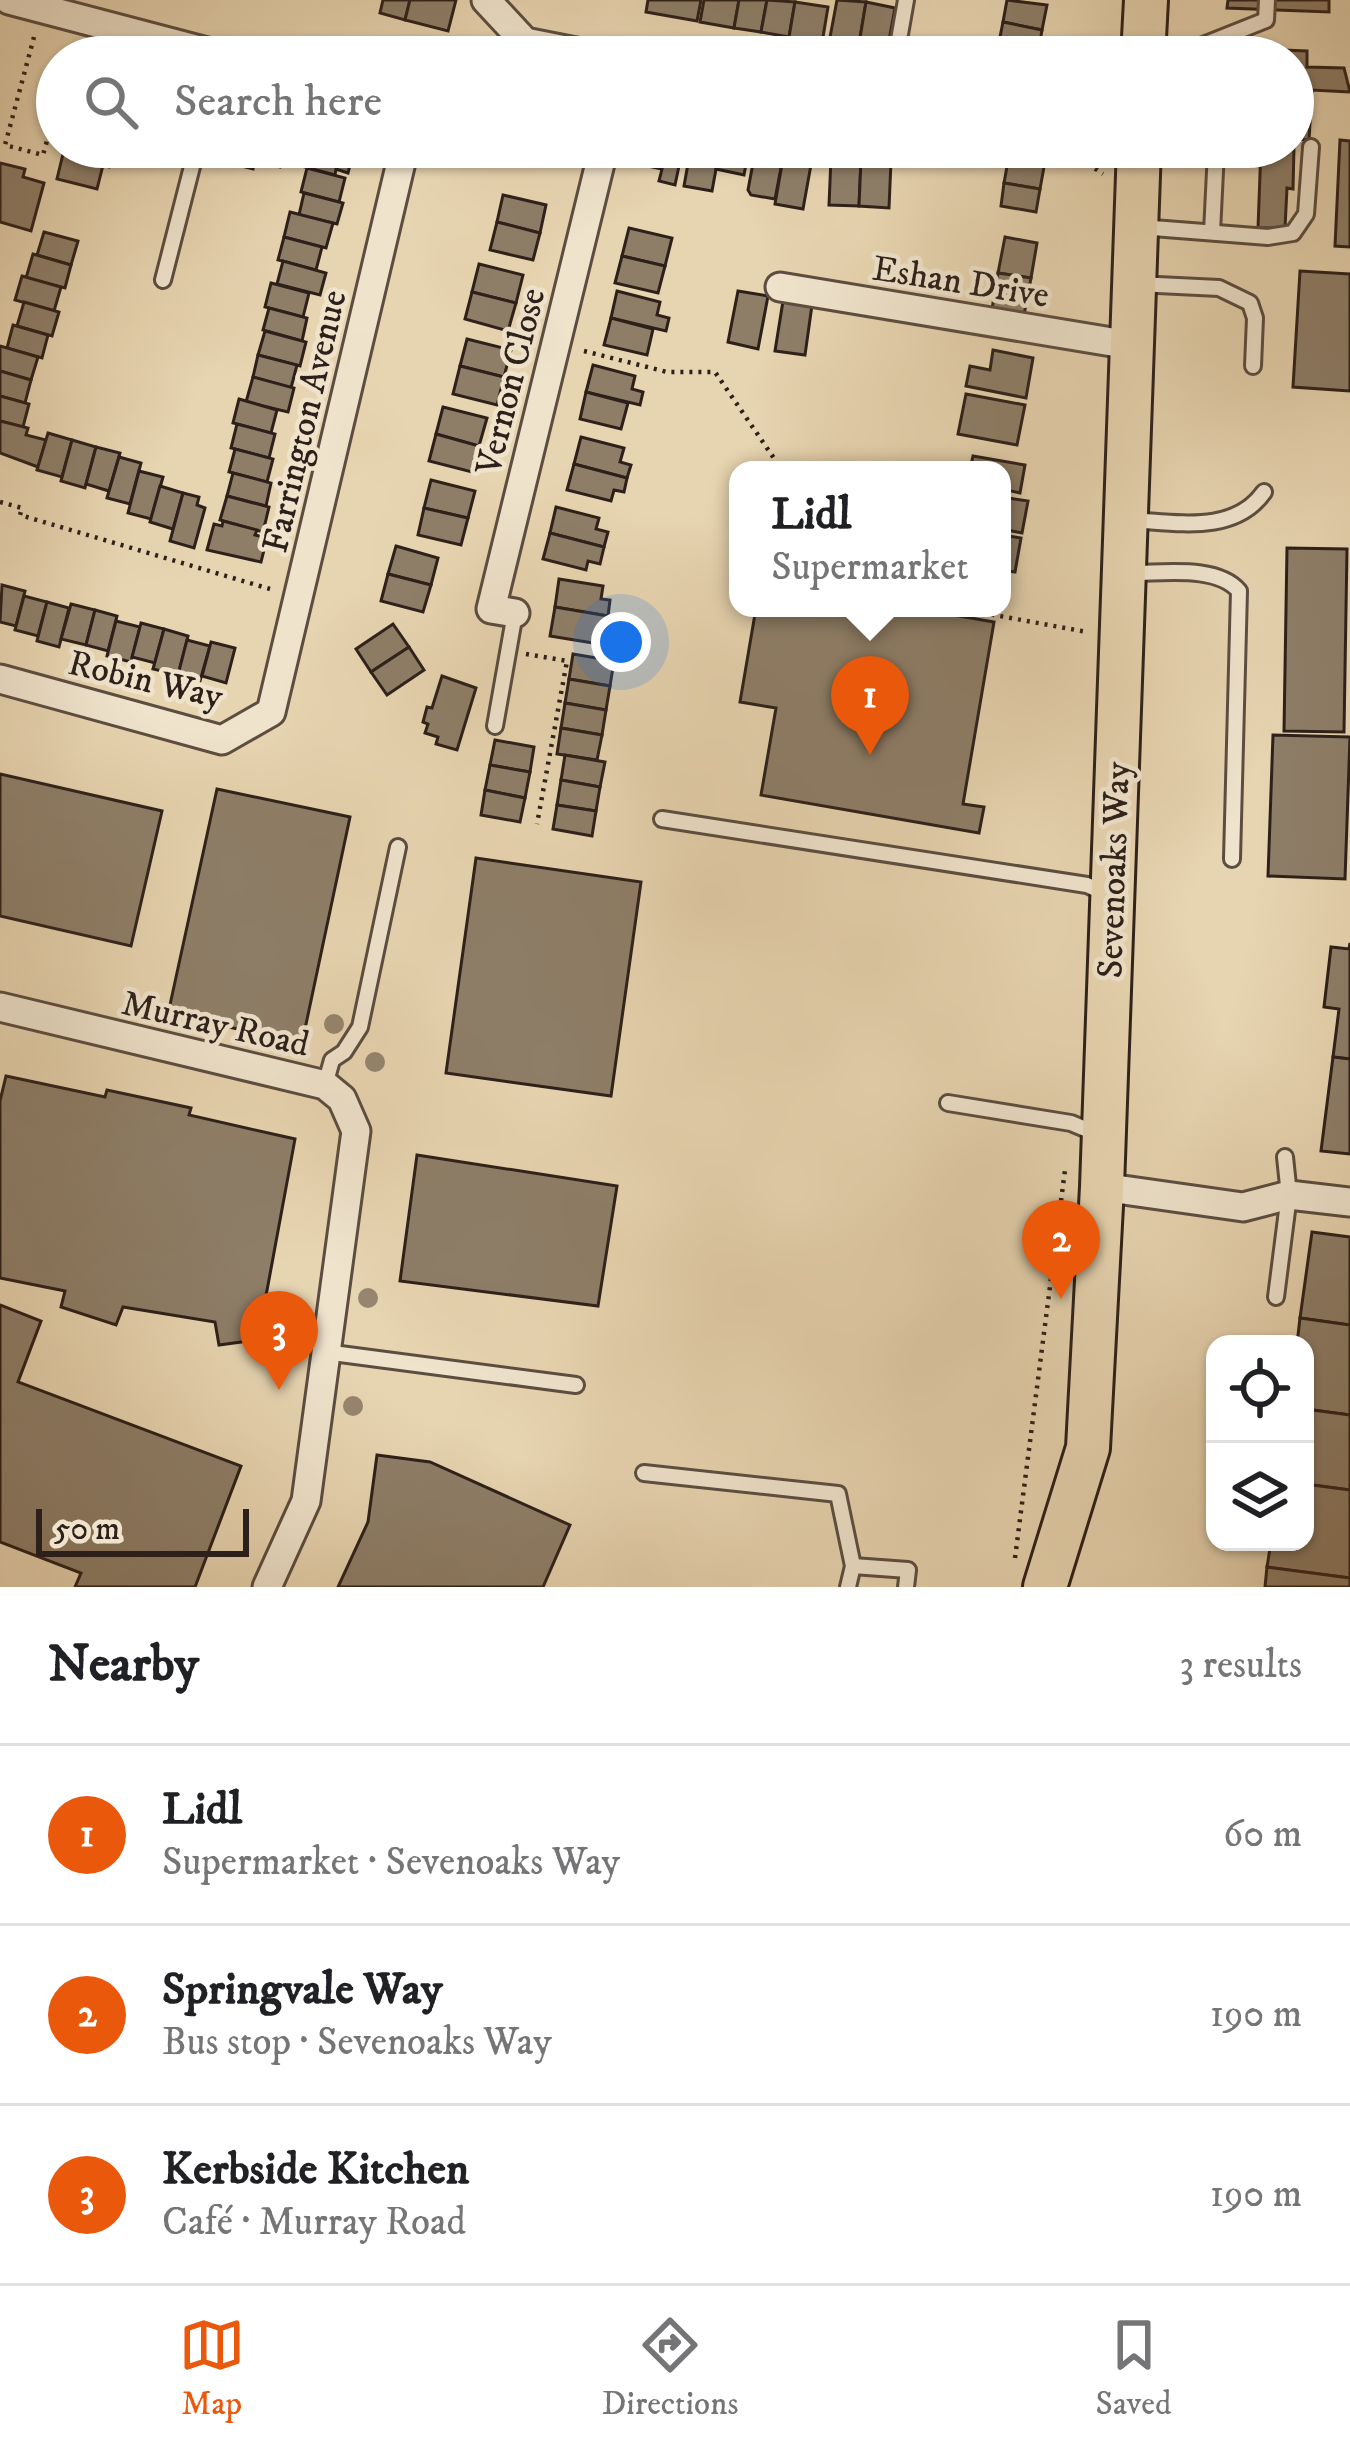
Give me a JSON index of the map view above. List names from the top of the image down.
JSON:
{
  "streets": {
    "main road": ["Sevenoaks Way"],
    "street": [
      "Eshan Drive",
      "Vernon Close",
      "Farrington Avenue",
      "Robin Way",
      "Murray Road"
    ]
  },
  "crossings": [
    ["Eshan Drive", "Sevenoaks Way"],
    ["Farrington Avenue", "Robin Way"]
  ],
  "scale_bar": "50 m",
  "page": {
    "search": "Search here",
    "popup": ["Lidl", "Supermarket"],
    "pins": ["1", "2", "3"],
    "scale": "50 m",
    "heading": ["Nearby", "3 results"],
    "list": [
      {
        "mark": "1",
        "name": "Lidl",
        "note": "Supermarket · Sevenoaks Way",
        "value": "60 m"
      },
      {
        "mark": "2",
        "name": "Springvale Way",
        "note": "Bus stop · Sevenoaks Way",
        "value": "190 m"
      },
      {
        "mark": "3",
        "name": "Kerbside Kitchen",
        "note": "Café · Murray Road",
        "value": "190 m"
      }
    ],
    "nav": ["Map", "Directions", "Saved"]
  }
}
